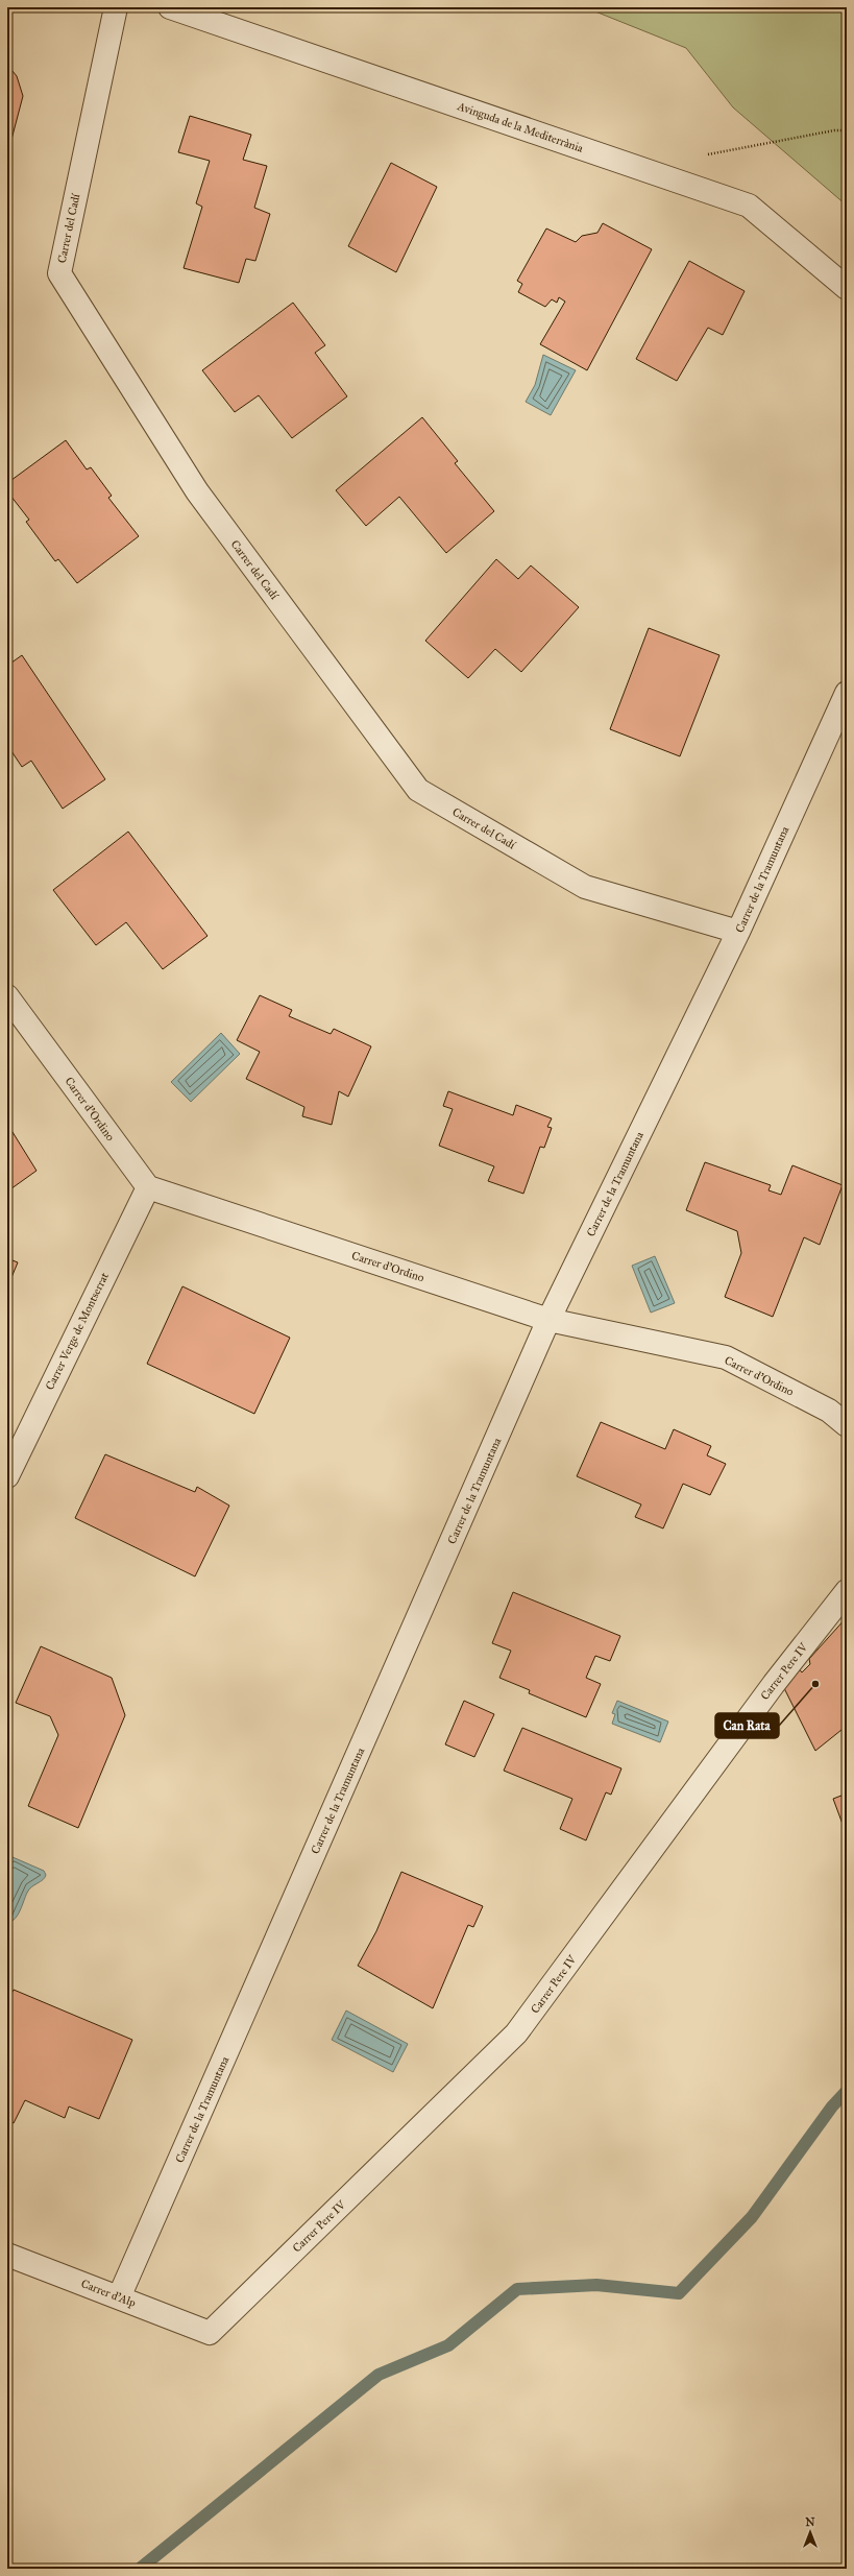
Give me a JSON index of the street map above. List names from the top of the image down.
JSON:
{
  "streets": {
    "street": [
      "Avinguda de la Mediterrània",
      "Carrer del Cadí",
      "Carrer de la Tramuntana",
      "Carrer d'Ordino",
      "Carrer Verge de Montserrat",
      "Carrer Pere IV",
      "Carrer d'Alp"
    ]
  },
  "crossings": [
    ["Carrer del Cadí", "Carrer de la Tramuntana"],
    ["Carrer de la Tramuntana", "Carrer d'Ordino"],
    ["Carrer de la Tramuntana", "Carrer d'Alp"],
    ["Carrer d'Ordino", "Carrer Verge de Montserrat"],
    ["Carrer Pere IV", "Carrer d'Alp"]
  ],
  "places": ["Can Rata"],
  "north": "top"
}
